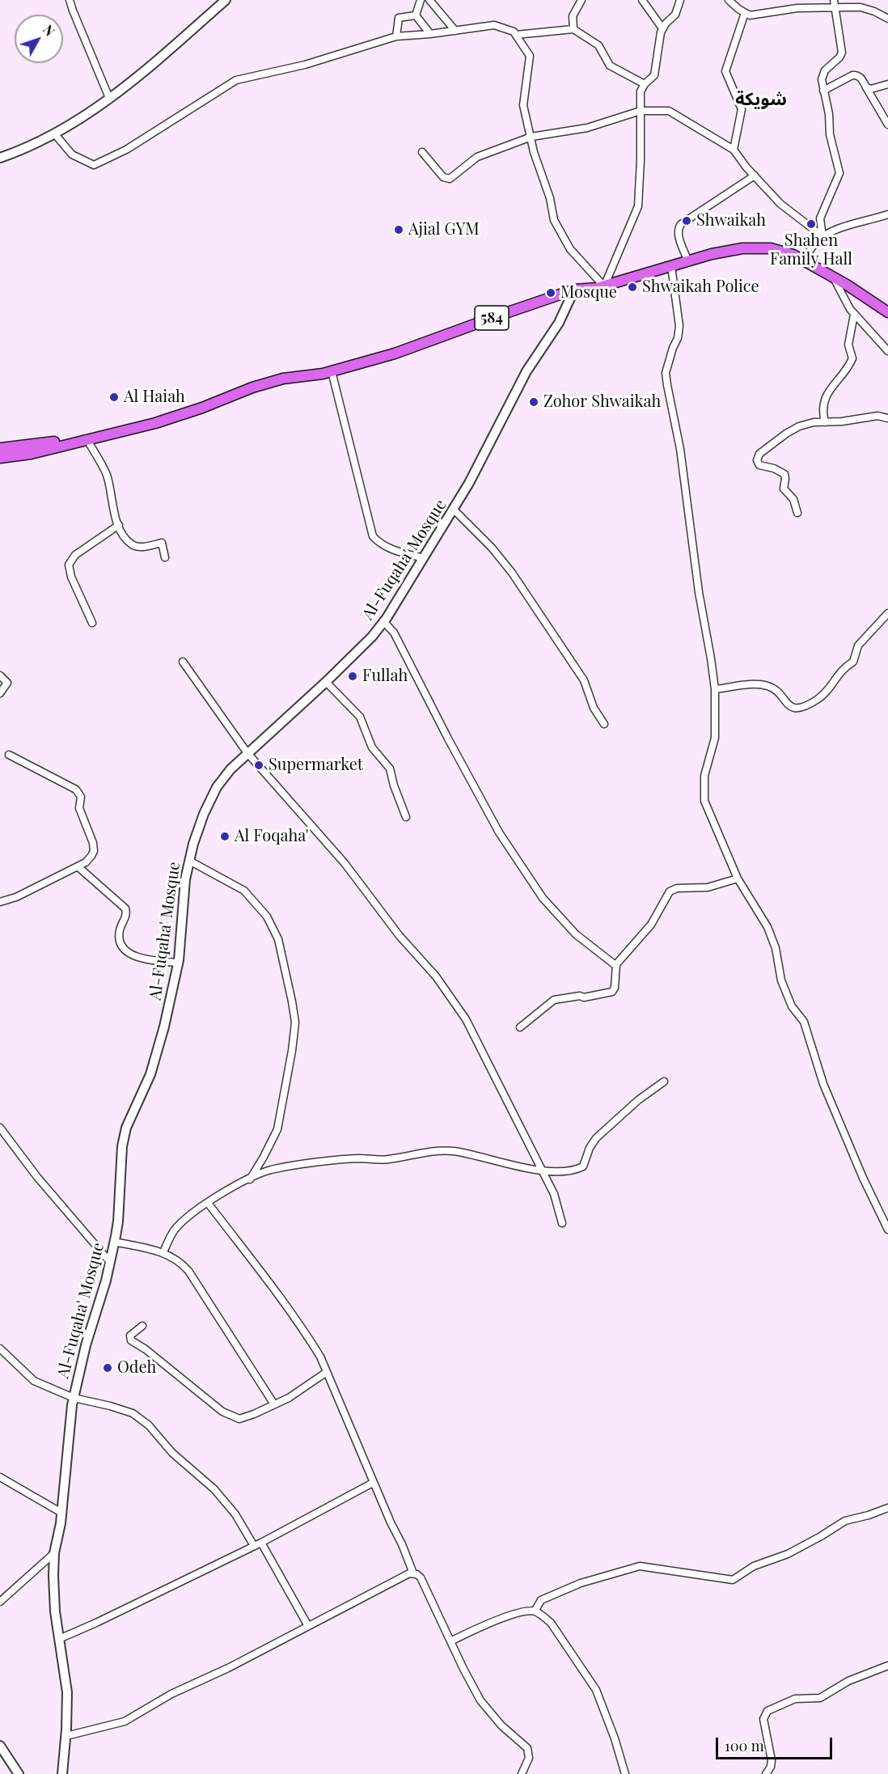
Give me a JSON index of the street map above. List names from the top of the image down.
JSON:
{
  "streets": {
    "main road": ["584"],
    "street": ["Al-Fuqaha' Mosque"]
  },
  "crossings": [
    ["584", "Al-Fuqaha' Mosque"]
  ],
  "districts": ["شويكة"],
  "places": [
    "Shwaikah",
    "Shahen Family Hall",
    "Ajial GYM",
    "Shwaikah Police",
    "Mosque",
    "Al Haiah",
    "Zohor Shwaikah",
    "Fullah",
    "Supermarket",
    "Al Foqaha'",
    "Odeh"
  ],
  "scale_bar": "100 m",
  "north": "top right"
}
